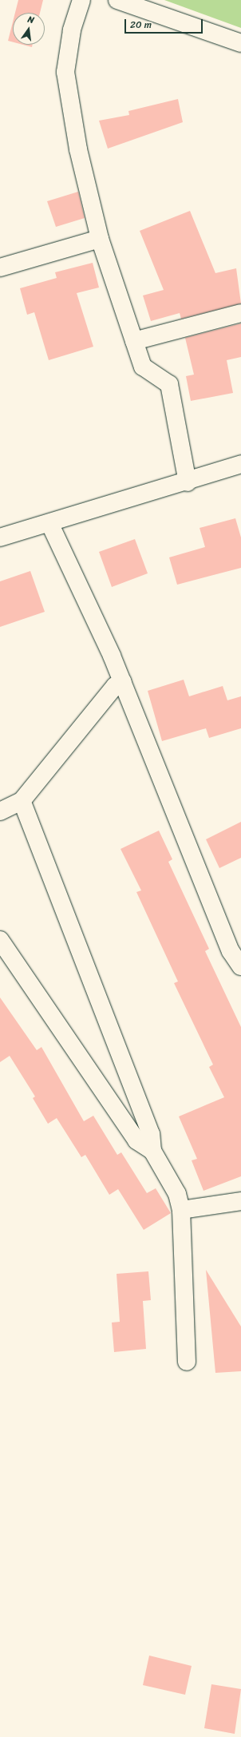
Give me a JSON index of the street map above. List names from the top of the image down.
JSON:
{
  "scale_bar": "20 m",
  "north": "top"
}
